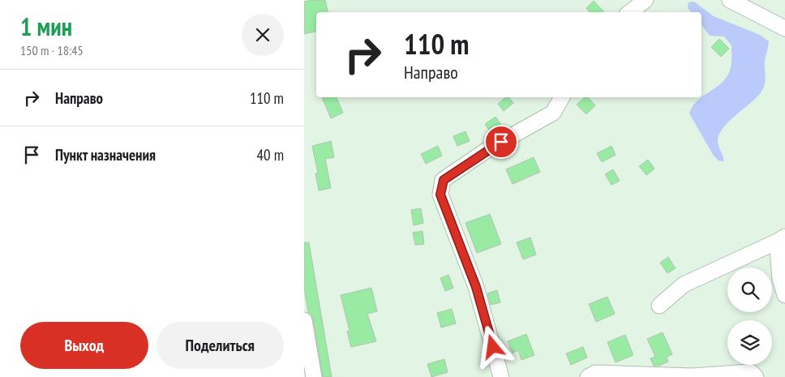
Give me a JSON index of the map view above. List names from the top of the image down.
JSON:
{
  "page": {
    "heading": ["1 мин", "150 m · 18:45"],
    "turn": ["110 m", "Направо"],
    "list": [
      {
        "name": "Направо",
        "value": "110 m"
      },
      {
        "name": "Пункт назначения",
        "value": "40 m"
      }
    ],
    "buttons": ["Выход", "Поделиться"]
  }
}
